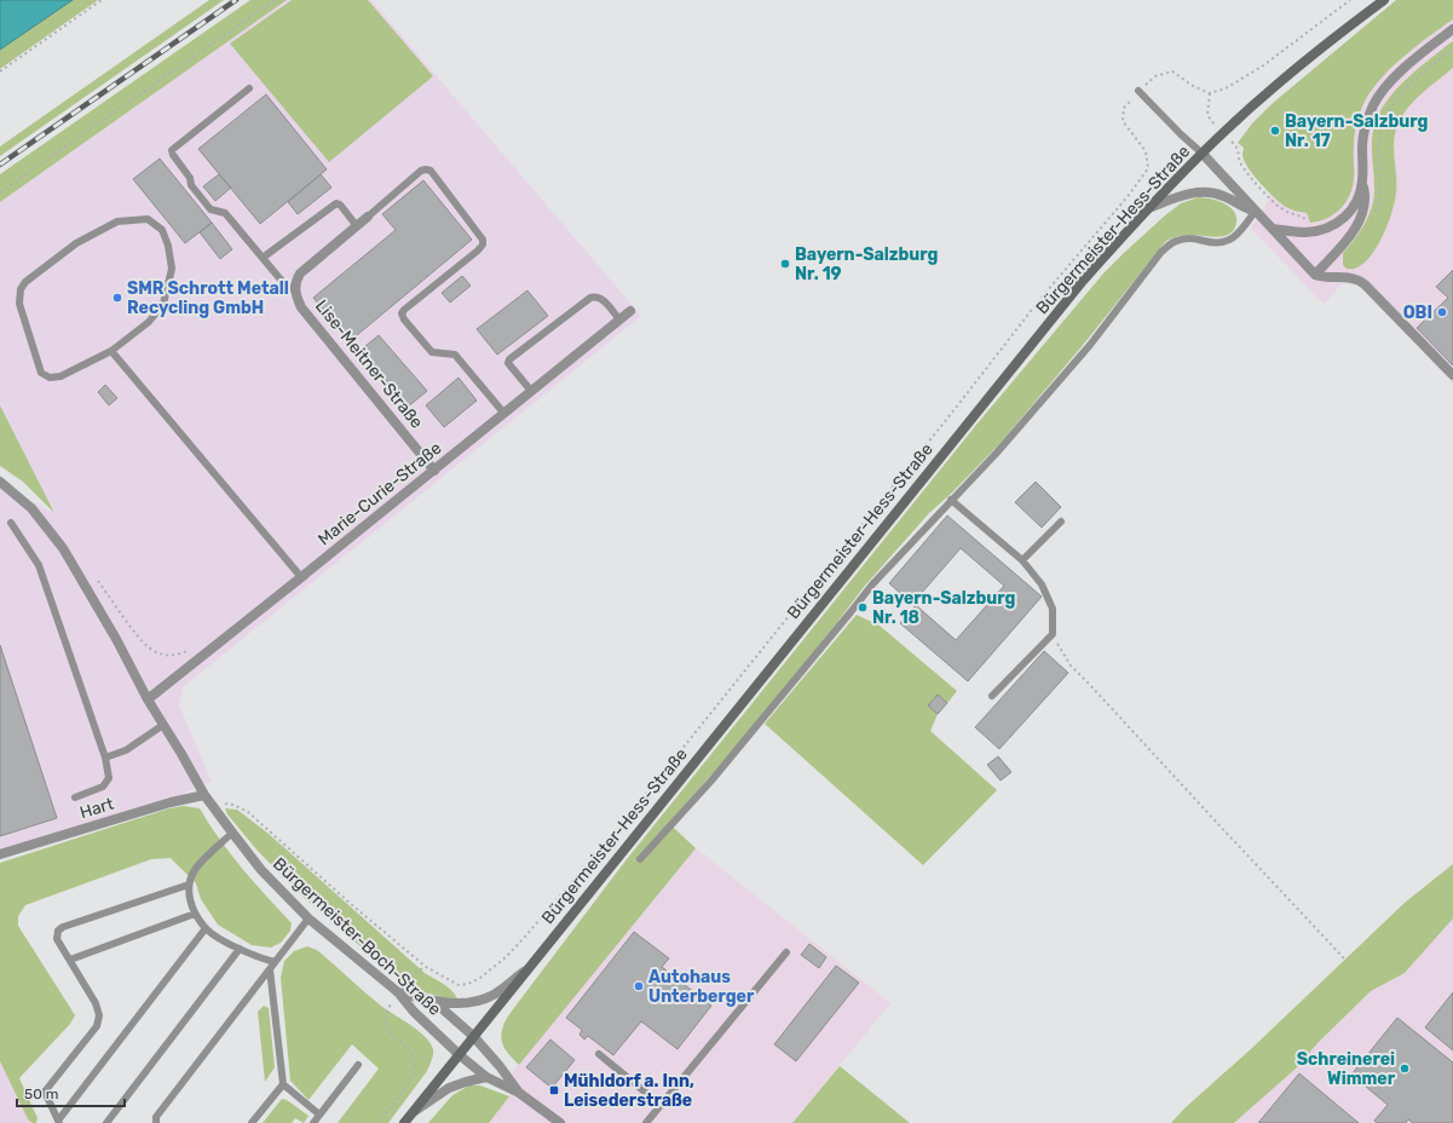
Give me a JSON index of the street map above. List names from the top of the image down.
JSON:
{
  "streets": {
    "main road": ["Bürgermeister-Hess-Straße"],
    "street": [
      "Lise-Meitner-Straße",
      "Marie-Curie-Straße",
      "Hart",
      "Bürgermeister-Boch-Straße"
    ]
  },
  "crossings": [
    ["Bürgermeister-Hess-Straße", "Bürgermeister-Boch-Straße"],
    ["Lise-Meitner-Straße", "Marie-Curie-Straße"],
    ["Marie-Curie-Straße", "Bürgermeister-Boch-Straße"],
    ["Hart", "Bürgermeister-Boch-Straße"]
  ],
  "places": {
    "other": [
      "Bayern-Salzburg Nr. 17",
      "Bayern-Salzburg Nr. 19",
      "SMR Schrott Metall Recycling GmbH",
      "OBI",
      "Bayern-Salzburg Nr. 18",
      "Autohaus Unterberger",
      "Schreinerei Wimmer"
    ],
    "transit": ["Mühldorf a. Inn, Leisederstraße"]
  },
  "scale_bar": "50 m"
}
